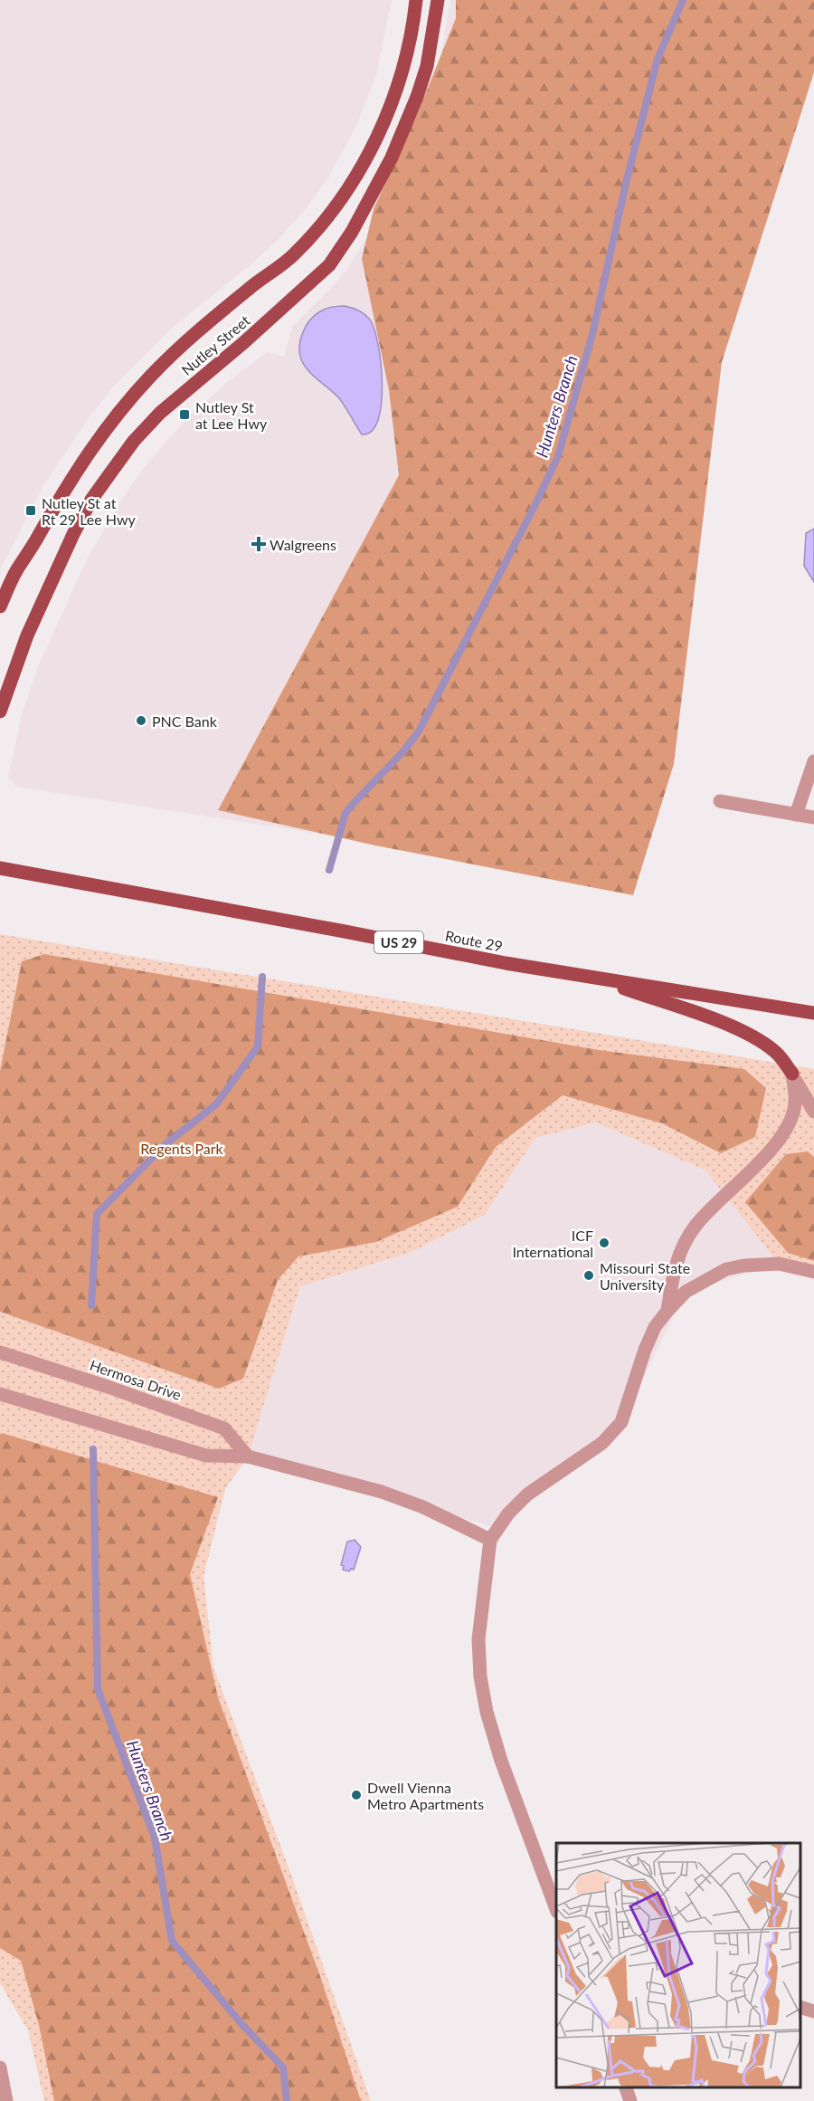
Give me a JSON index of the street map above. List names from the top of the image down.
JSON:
{
  "streets": {
    "main road": ["Nutley Street", "Route 29", "US 29"],
    "street": ["Hermosa Drive"]
  },
  "water": ["Hunters Branch"],
  "parks": ["Regents Park"],
  "places": {
    "transit": ["Nutley St at Lee Hwy", "Nutley St at Rt 29 Lee Hwy"],
    "health": ["Walgreens"],
    "other": [
      "PNC Bank",
      "ICF International",
      "Missouri State University",
      "Dwell Vienna Metro Apartments"
    ]
  }
}
